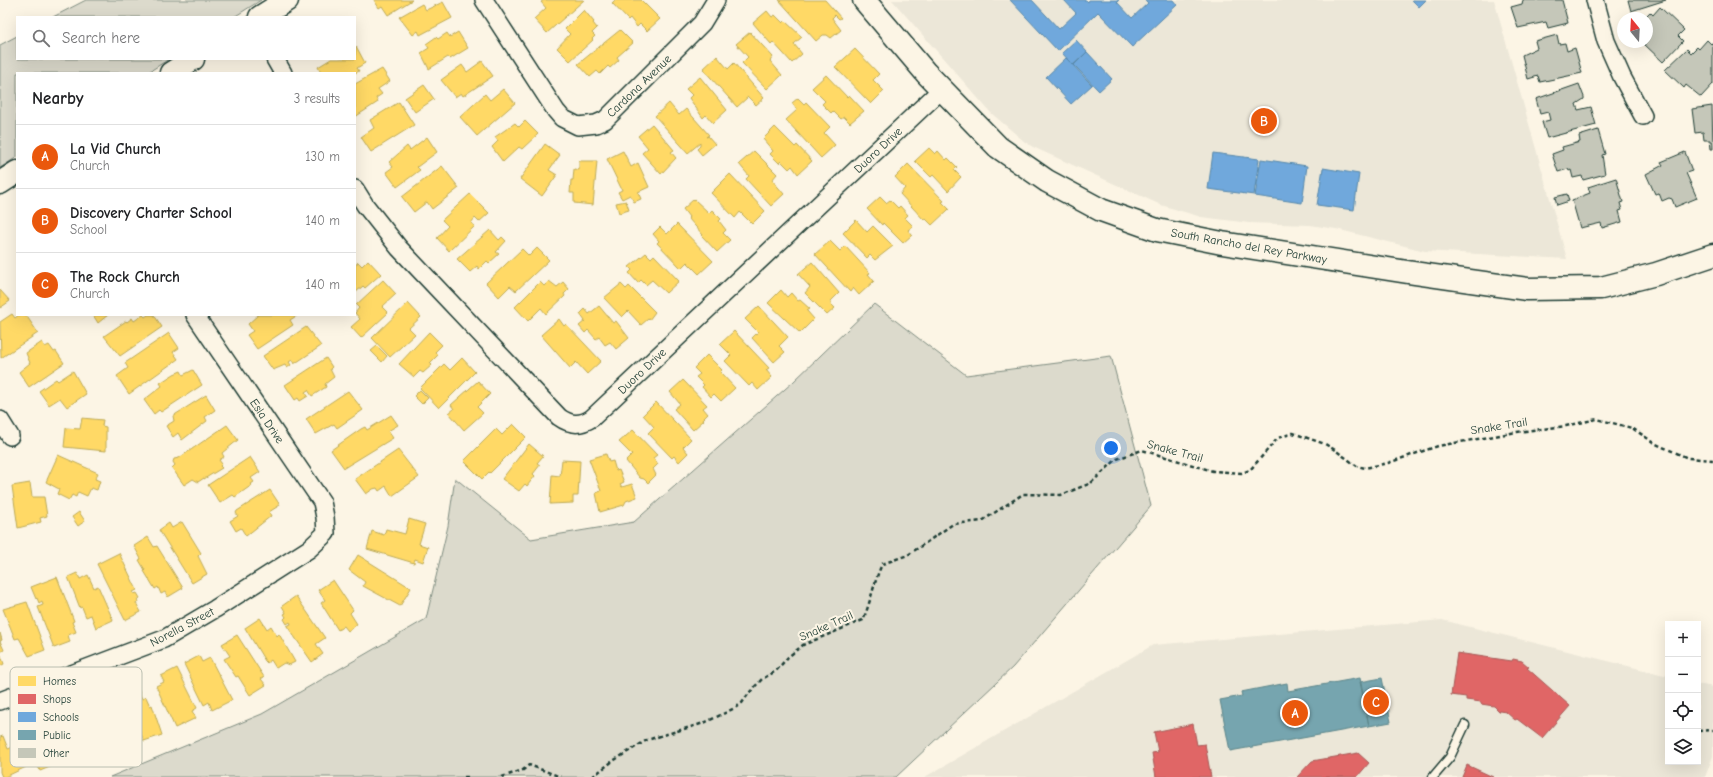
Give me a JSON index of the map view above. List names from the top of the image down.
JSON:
{
  "streets": {
    "street": [
      "Cardona Avenue",
      "Duoro Drive",
      "South Rancho del Rey Parkway",
      "Esla Drive",
      "Norella Street"
    ],
    "path": ["Snake Trail"]
  },
  "crossings": [
    ["Duoro Drive", "South Rancho del Rey Parkway"],
    ["Esla Drive", "Norella Street"]
  ],
  "legend": [
    "Homes",
    "Shops",
    "Schools",
    "Public",
    "Other"
  ],
  "north": "top",
  "page": {
    "search": "Search here",
    "heading": ["Nearby", "3 results"],
    "pins": ["B", "C", "A"],
    "list": [
      {
        "mark": "A",
        "name": "La Vid Church",
        "note": "Church",
        "value": "130 m"
      },
      {
        "mark": "B",
        "name": "Discovery Charter School",
        "note": "School",
        "value": "140 m"
      },
      {
        "mark": "C",
        "name": "The Rock Church",
        "note": "Church",
        "value": "140 m"
      }
    ],
    "map_buttons": ["+", "−"]
  }
}
